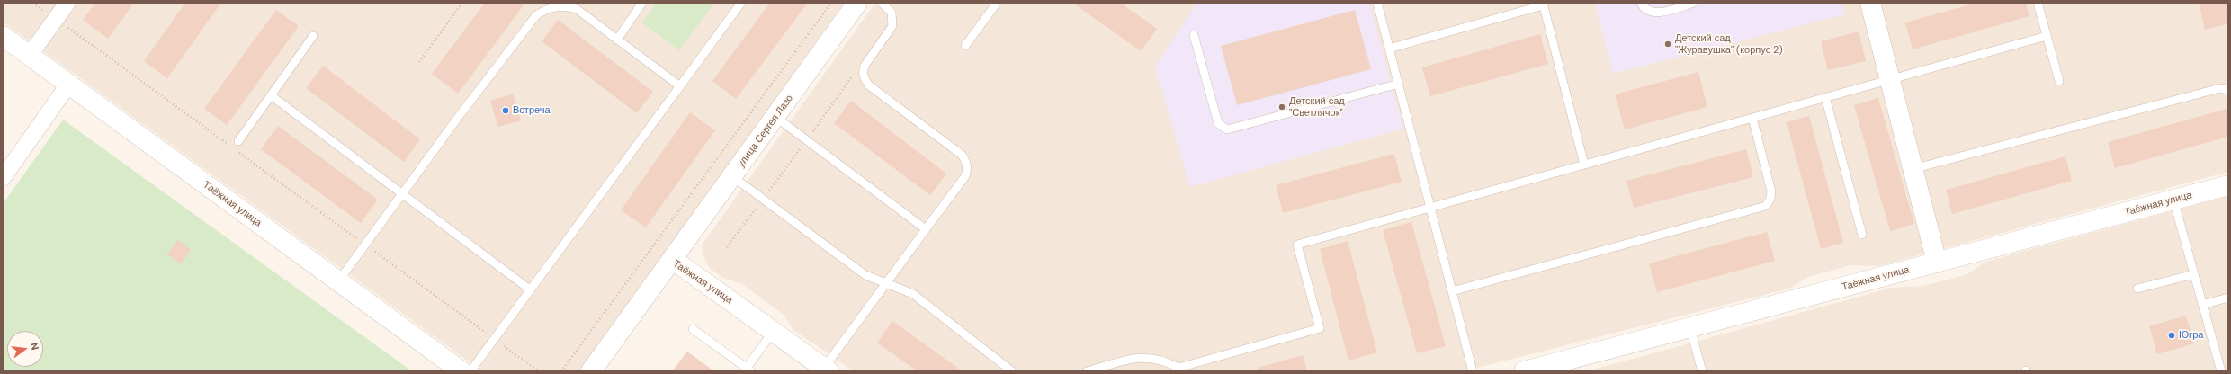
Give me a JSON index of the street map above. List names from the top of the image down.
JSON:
{
  "streets": {
    "street": ["улица Сергея Лазо", "Таёжная улица"]
  },
  "crossings": [
    ["улица Сергея Лазо", "Таёжная улица"]
  ],
  "places": [
    "Детский сад \"Журавушка\" (корпус 2)",
    "Детский сад \"Светлячок\"",
    "Встреча",
    "Югра"
  ],
  "north": "right"
}
